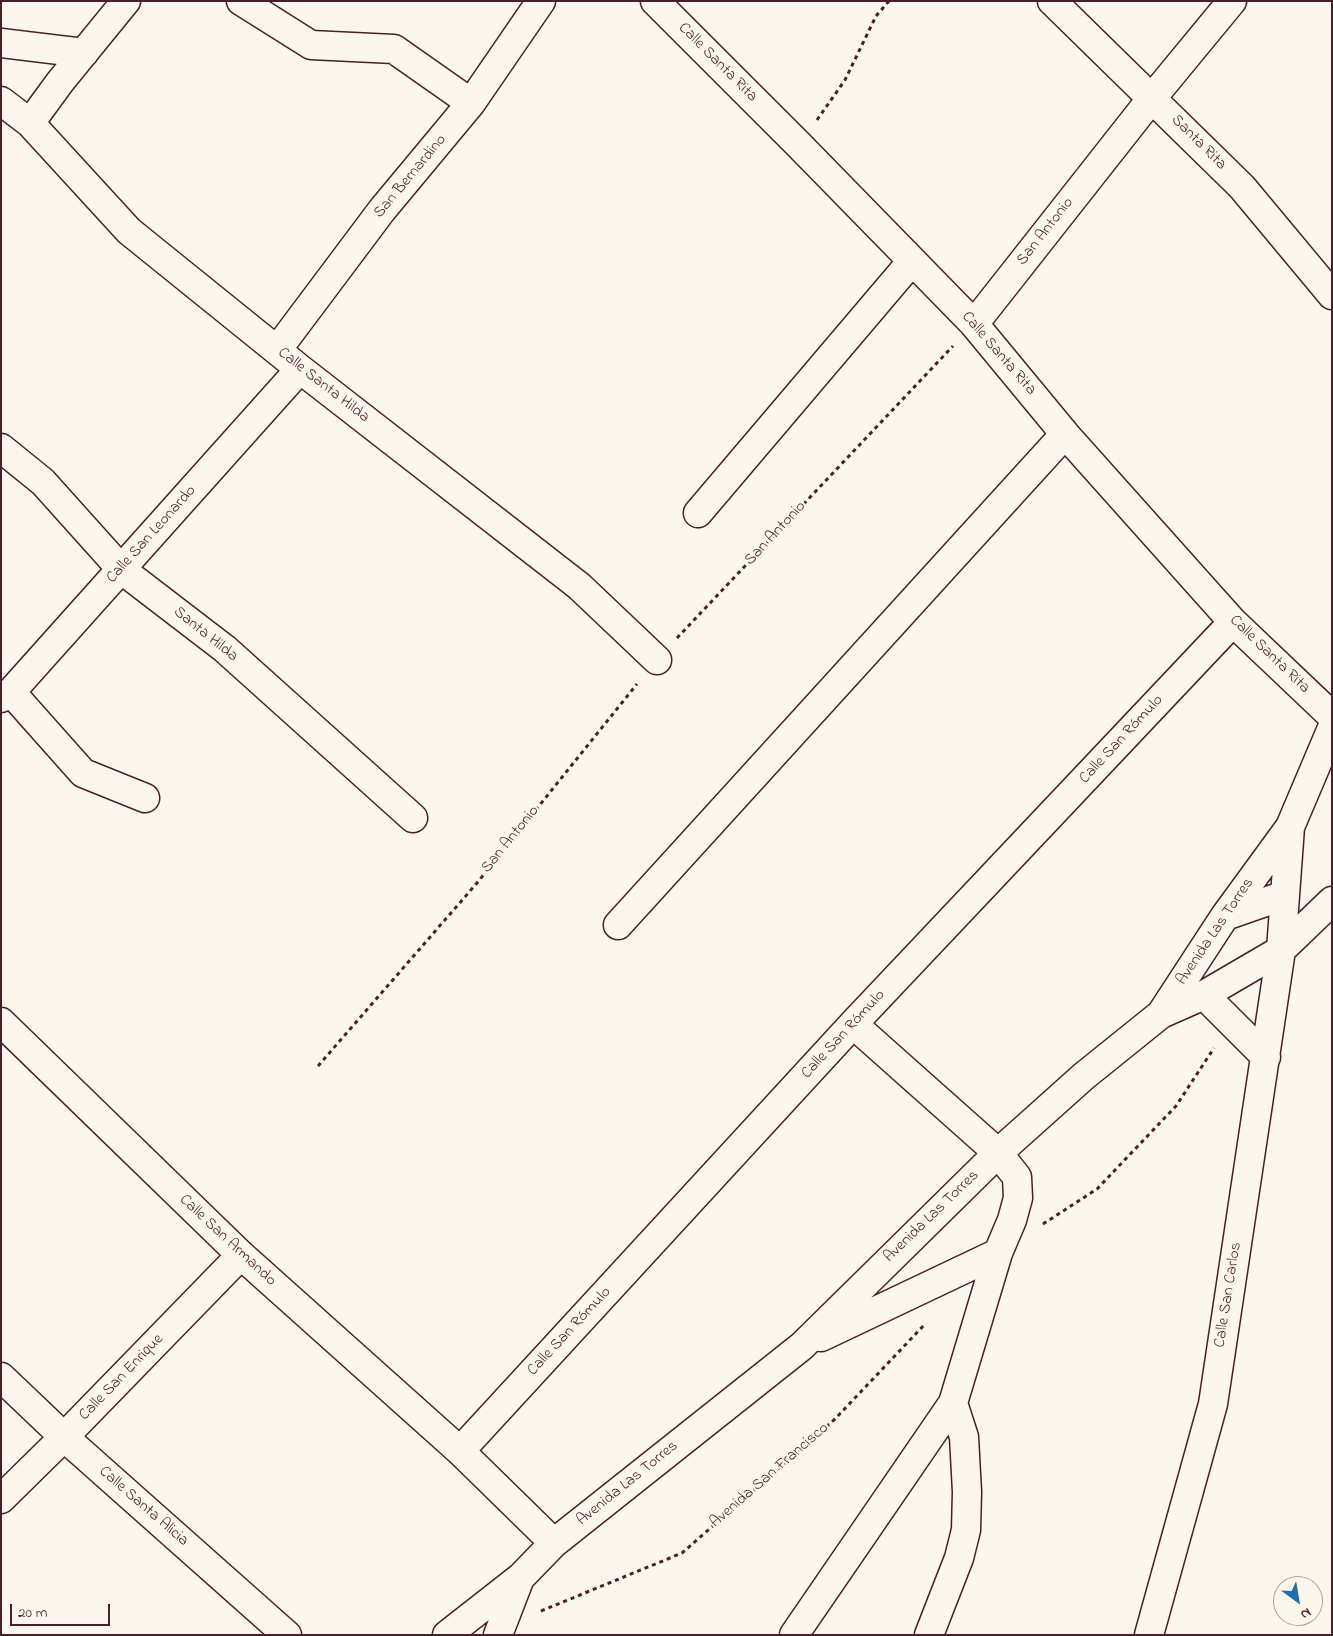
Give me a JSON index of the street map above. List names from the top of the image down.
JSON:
{
  "streets": {
    "street": [
      "Calle Santa Rita",
      "Santa Rita",
      "San Bernardino",
      "San Antonio",
      "Calle Santa Hilda",
      "Calle San Leonardo",
      "Santa Hilda",
      "Calle San Rómulo",
      "Avenida Las Torres",
      "Calle San Armando",
      "Calle San Carlos",
      "Calle San Enrique",
      "Calle Santa Alicia"
    ],
    "path": ["Avenida San Francisco"]
  },
  "crossings": [
    ["Calle Santa Rita", "San Antonio"],
    ["Calle Santa Rita", "Calle San Rómulo"],
    ["Santa Rita", "San Antonio"],
    ["San Bernardino", "Calle Santa Hilda"],
    ["San Antonio", "Calle Santa Hilda"],
    ["Calle Santa Hilda", "Calle San Leonardo"],
    ["Calle San Leonardo", "Santa Hilda"],
    ["Calle San Rómulo", "Calle San Armando"],
    ["Avenida Las Torres", "Calle San Armando"],
    ["Avenida Las Torres", "Calle San Carlos"],
    ["Calle San Armando", "Calle San Enrique"],
    ["Calle San Enrique", "Calle Santa Alicia"]
  ],
  "scale_bar": "20 m",
  "north": "bottom right"
}
